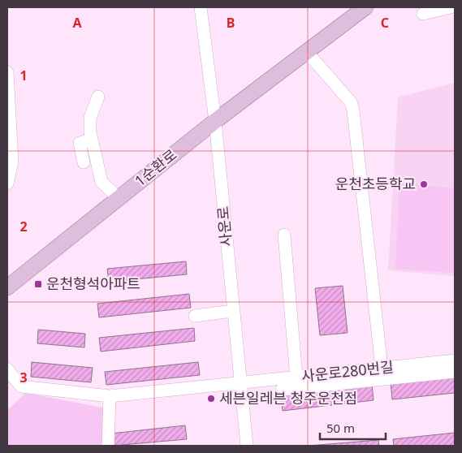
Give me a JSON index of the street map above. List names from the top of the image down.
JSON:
{
  "streets": {
    "main road": ["1순환로"],
    "street": ["사운로", "사운로280번길"]
  },
  "crossings": [
    ["1순환로", "사운로"],
    ["사운로", "사운로280번길"]
  ],
  "places": {
    "other": ["운천초등학교", "세븐일레븐 청주운천점"],
    "transit": ["운천형석아파트"]
  },
  "scale_bar": "50 m",
  "grid": {
    "columns": ["A", "B", "C"],
    "rows": ["1", "2", "3"]
  }
}
